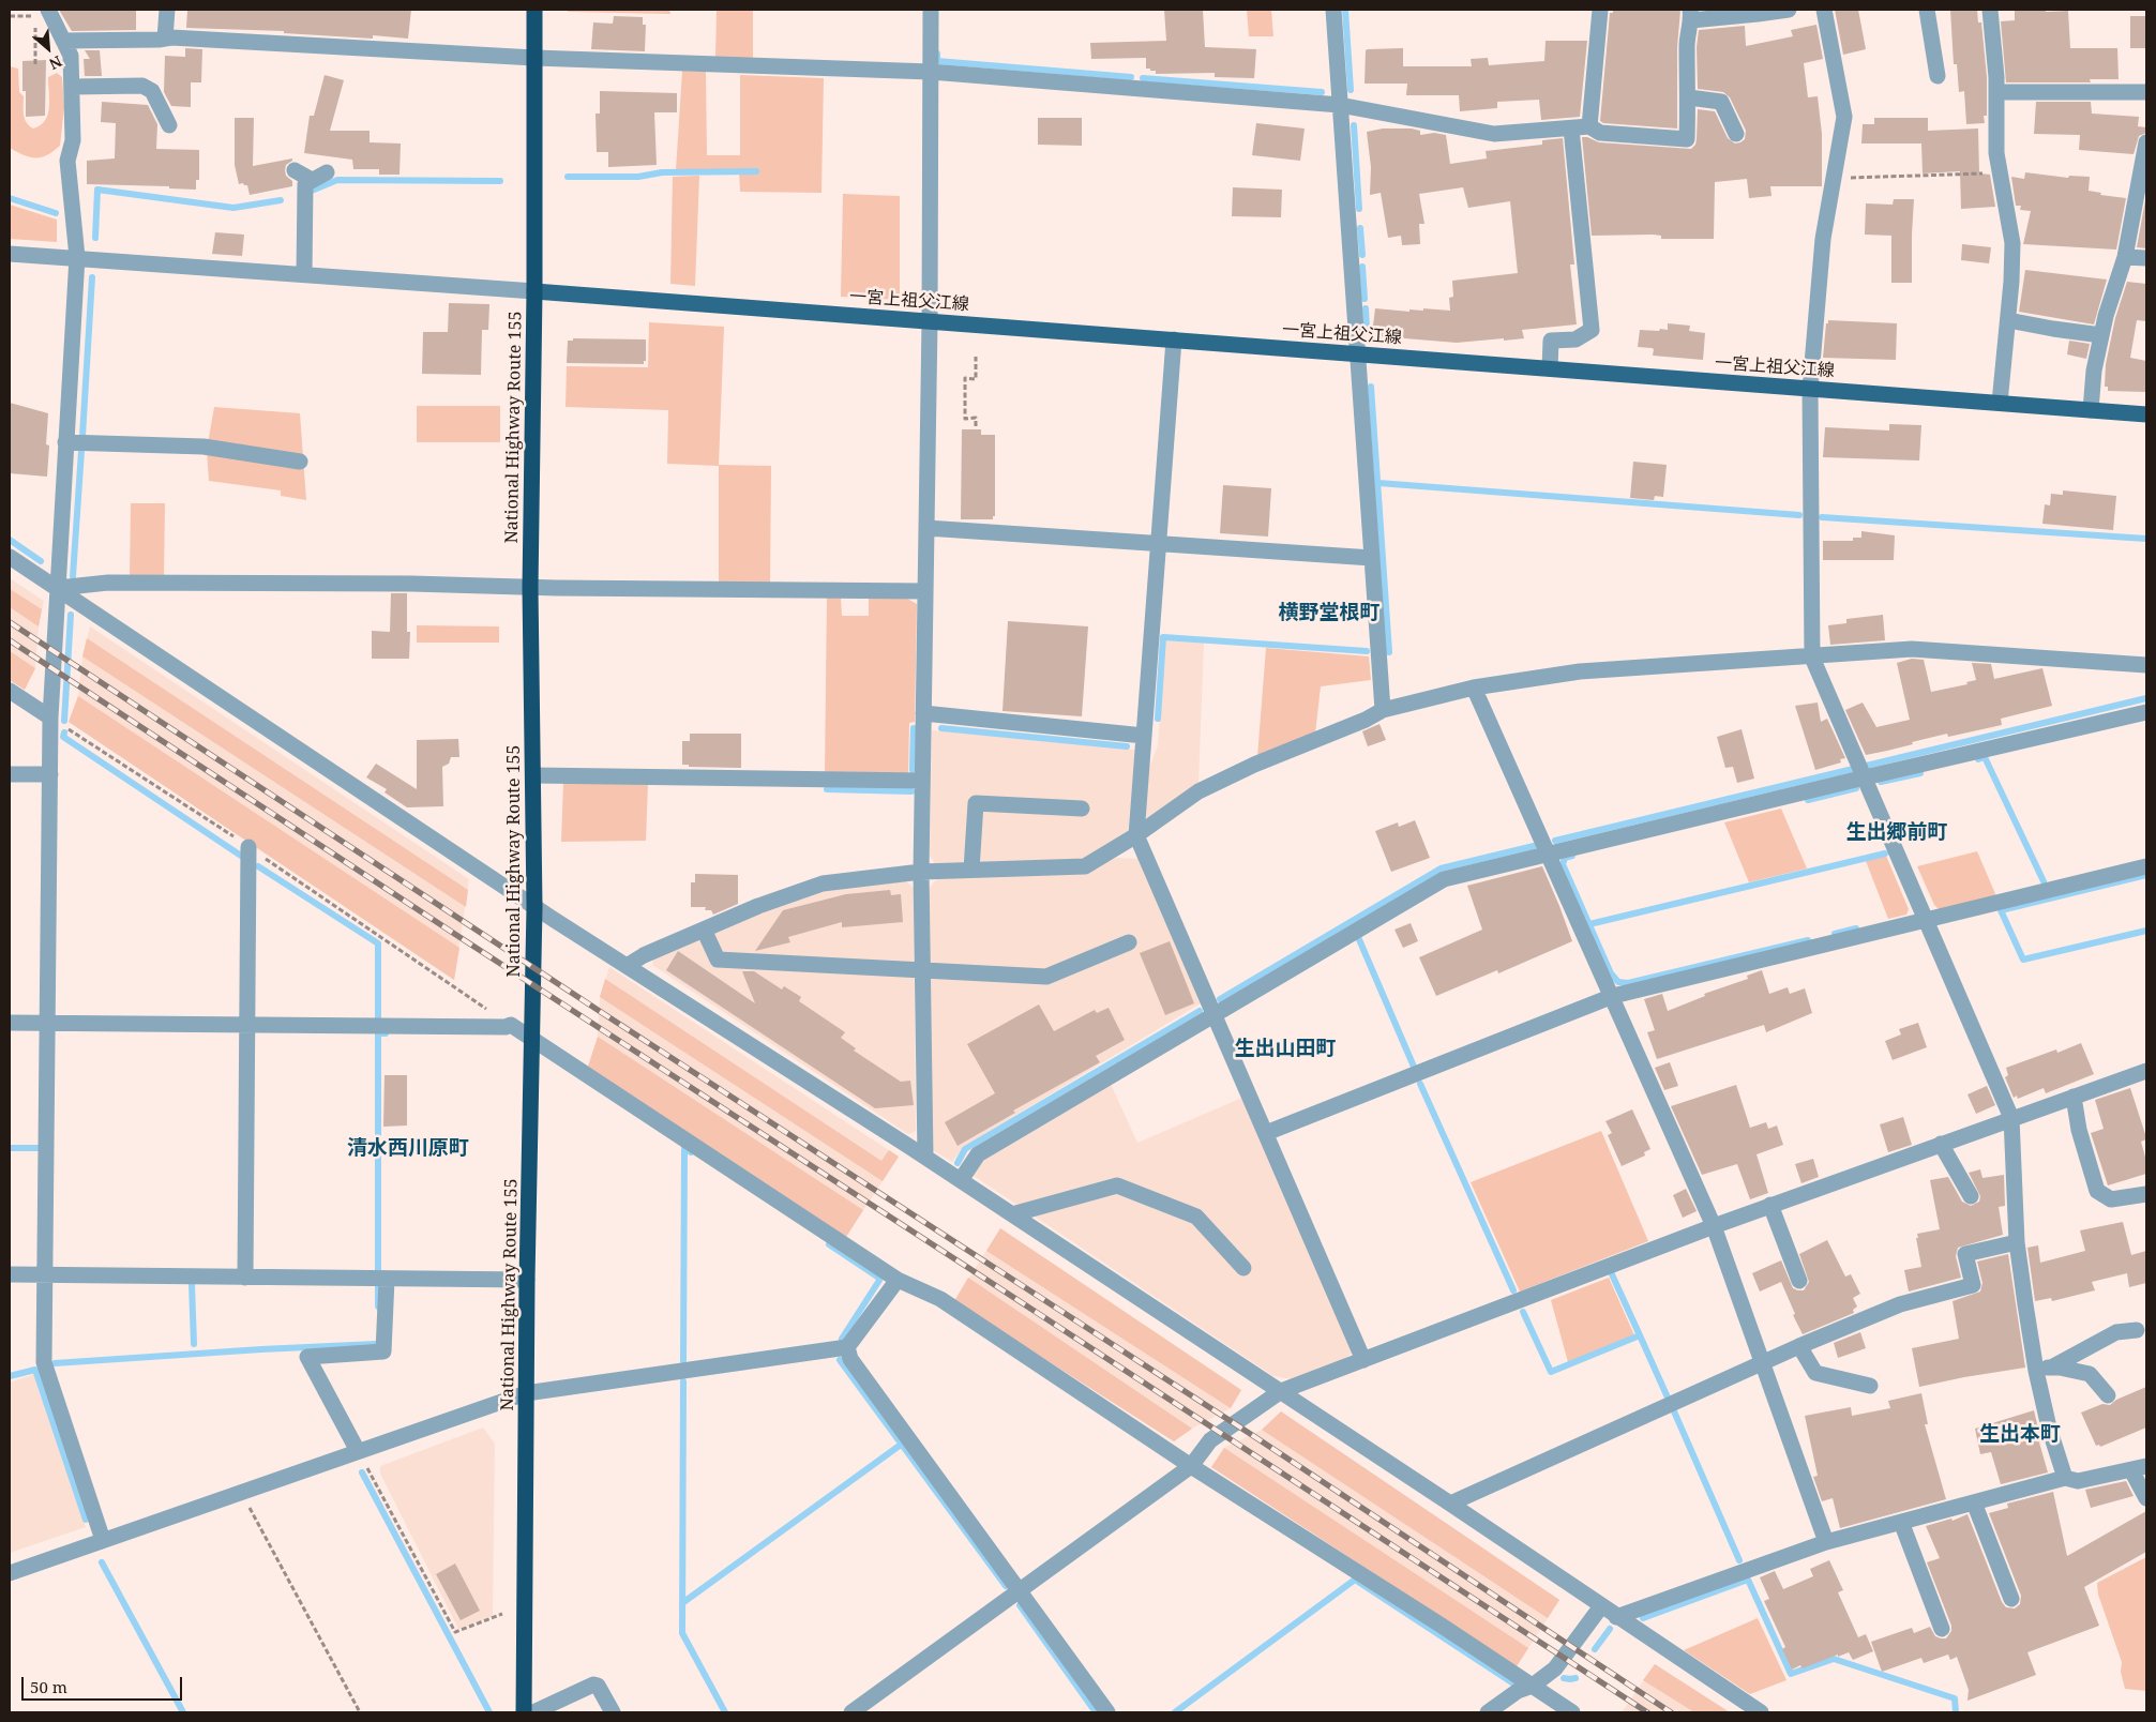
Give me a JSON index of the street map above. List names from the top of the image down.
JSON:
{
  "streets": {
    "highway": ["National Highway Route 155"],
    "main road": ["一宮上祖父江線"]
  },
  "crossings": [
    ["一宮上祖父江線", "National Highway Route 155"]
  ],
  "districts": [
    "横野堂根町",
    "生出郷前町",
    "生出山田町",
    "清水西川原町",
    "生出本町"
  ],
  "scale_bar": "50 m",
  "north": "bottom right"
}
